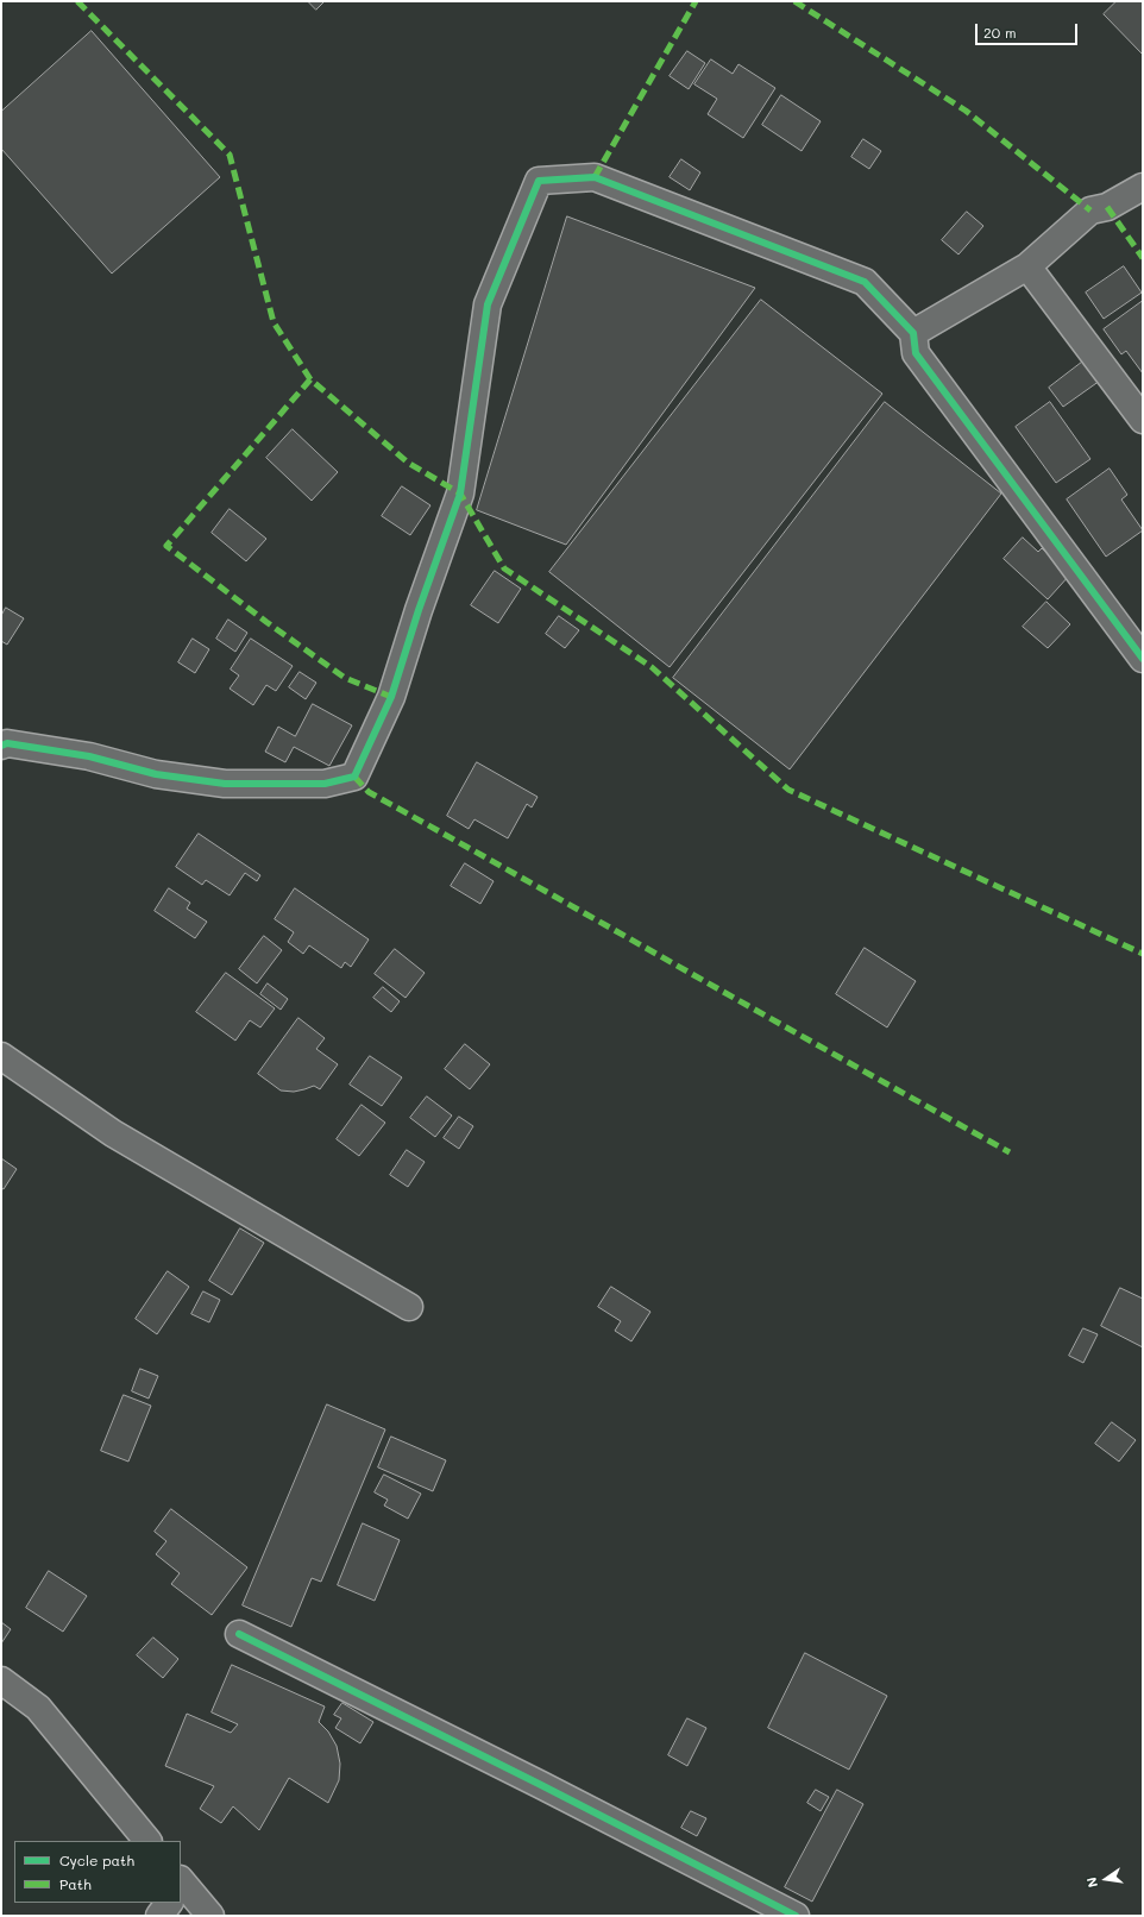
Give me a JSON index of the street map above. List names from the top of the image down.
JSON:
{
  "legend": ["Cycle path", "Path"],
  "scale_bar": "20 m",
  "north": "left"
}
